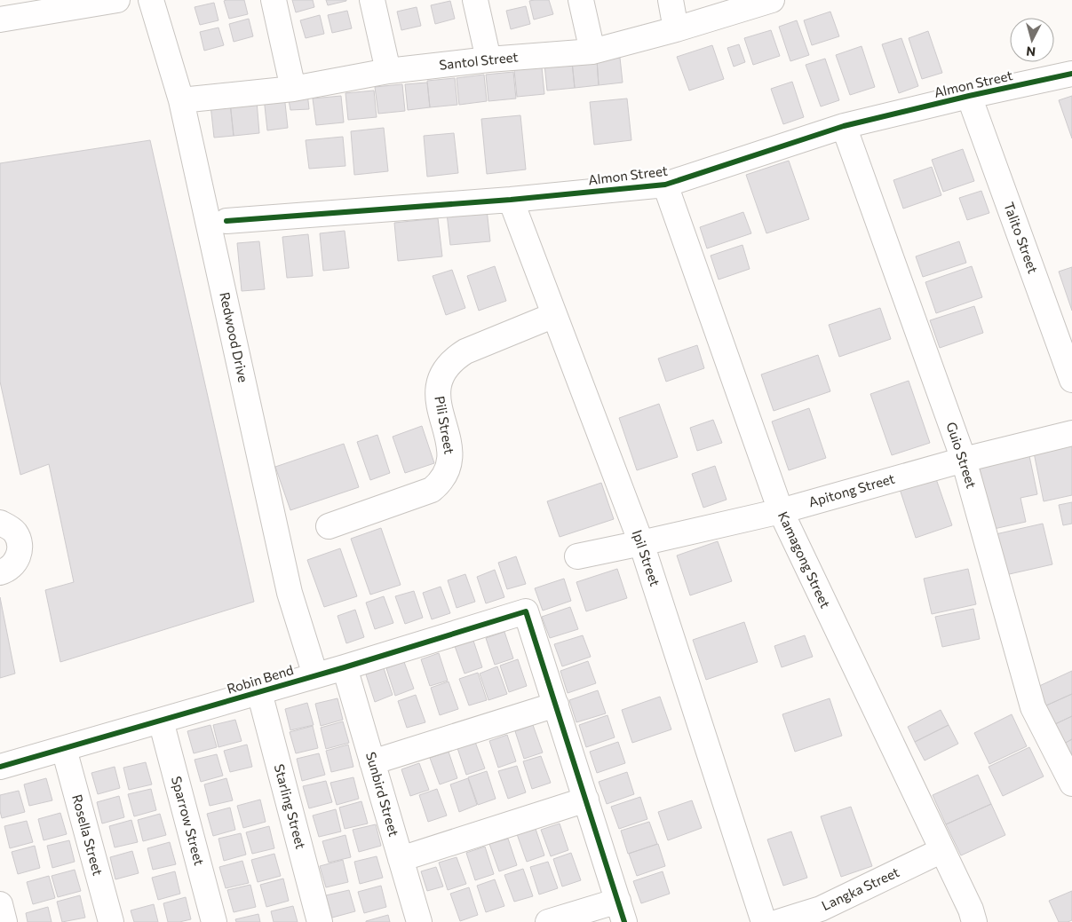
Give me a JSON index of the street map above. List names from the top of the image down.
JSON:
{
  "streets": {
    "street": [
      "Santol Street",
      "Almon Street",
      "Talito Street",
      "Redwood Drive",
      "Pili Street",
      "Guio Street",
      "Apitong Street",
      "Ipil Street",
      "Kamagong Street",
      "Robin Bend",
      "Sunbird Street",
      "Starling Street",
      "Sparrow Street",
      "Rosella Street",
      "Langka Street"
    ]
  },
  "crossings": [
    ["Santol Street", "Redwood Drive"],
    ["Almon Street", "Talito Street"],
    ["Almon Street", "Guio Street"],
    ["Almon Street", "Ipil Street"],
    ["Almon Street", "Kamagong Street"],
    ["Redwood Drive", "Robin Bend"],
    ["Pili Street", "Ipil Street"],
    ["Guio Street", "Apitong Street"],
    ["Apitong Street", "Ipil Street"],
    ["Apitong Street", "Kamagong Street"],
    ["Kamagong Street", "Langka Street"],
    ["Robin Bend", "Sunbird Street"],
    ["Robin Bend", "Starling Street"],
    ["Robin Bend", "Sparrow Street"],
    ["Robin Bend", "Rosella Street"]
  ],
  "north": "bottom"
}
